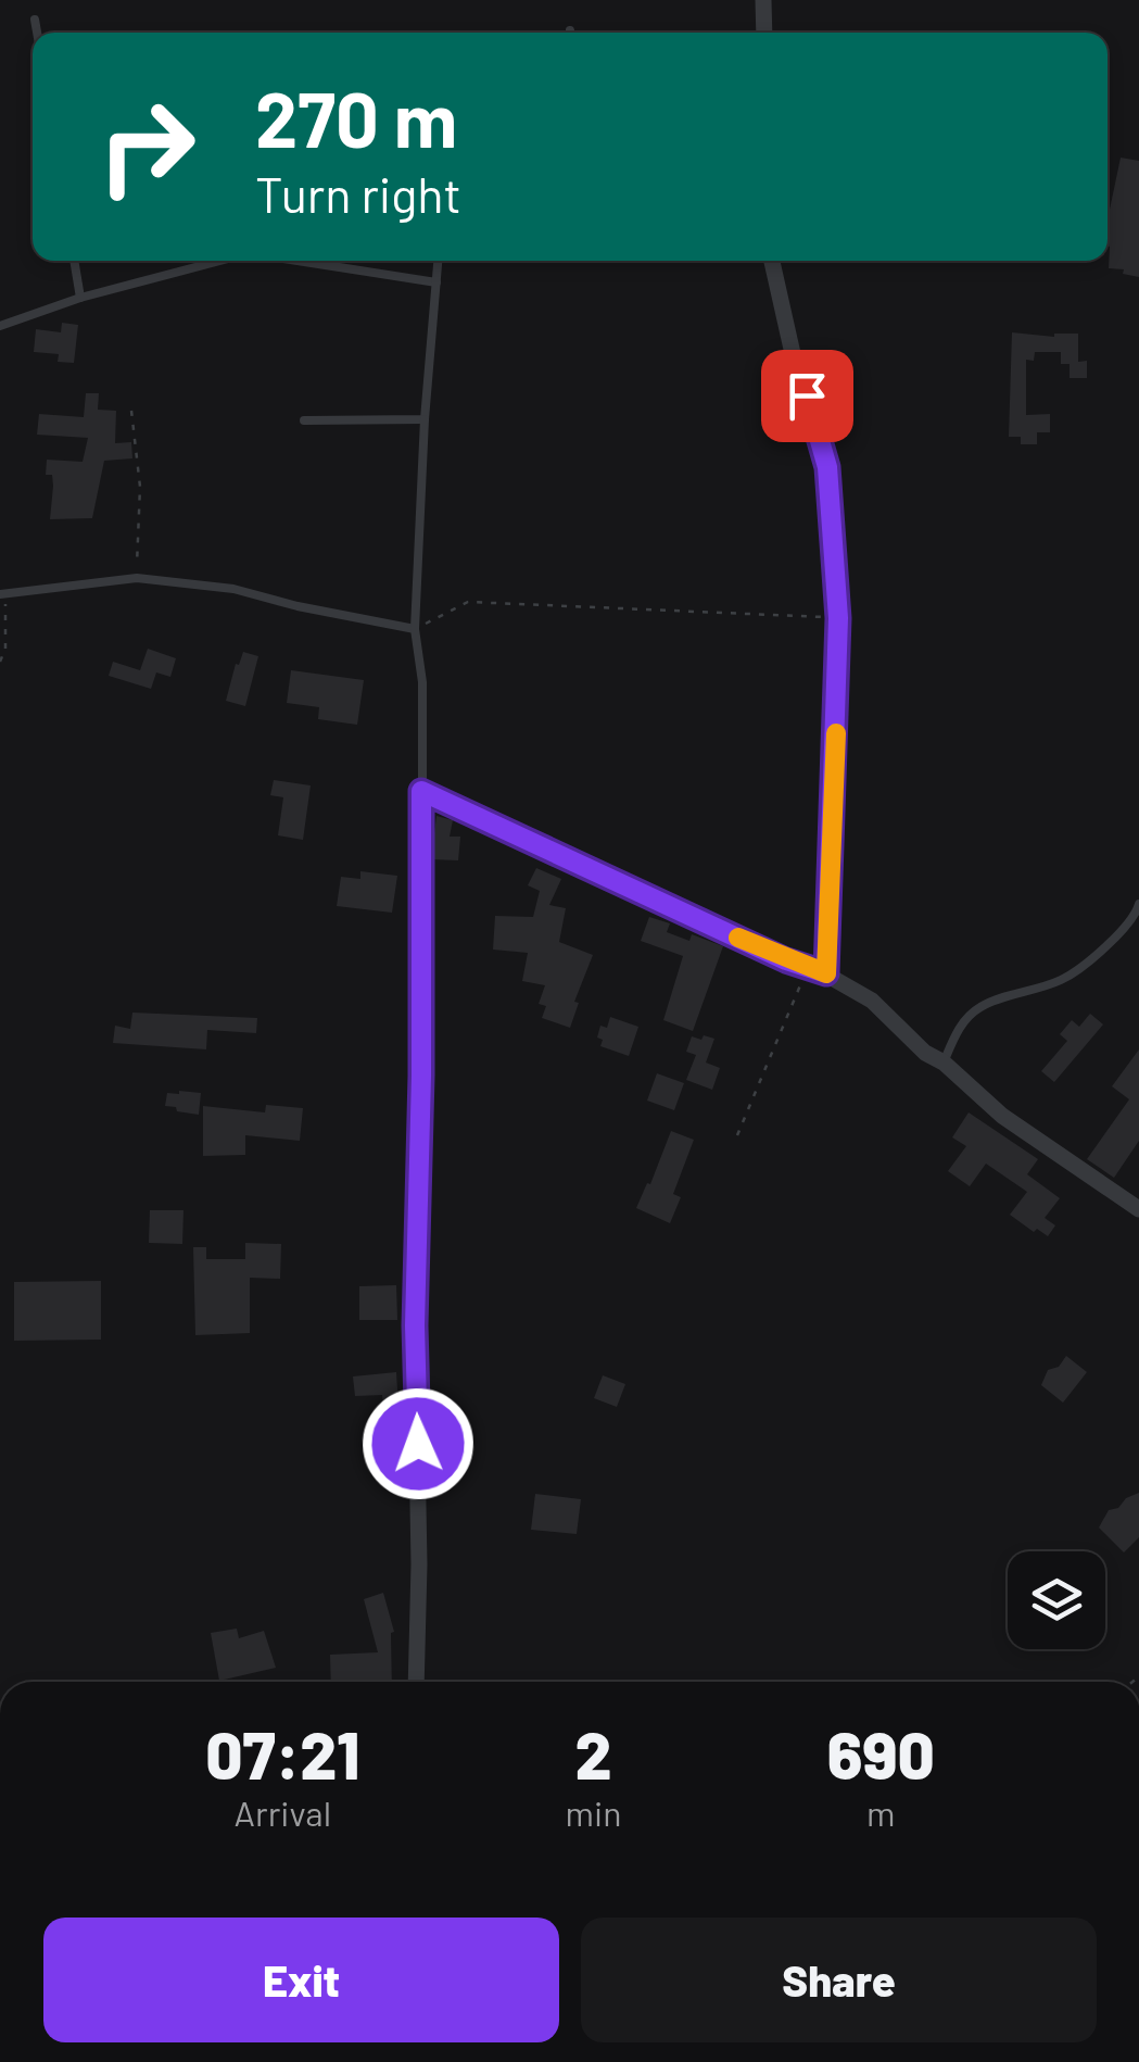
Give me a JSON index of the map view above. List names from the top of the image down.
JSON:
{
  "page": {
    "turn": ["270 m", "Turn right"],
    "eta": [
      "07:21",
      "Arrival",
      "2",
      "min",
      "690",
      "m"
    ],
    "buttons": ["Exit", "Share"]
  }
}
